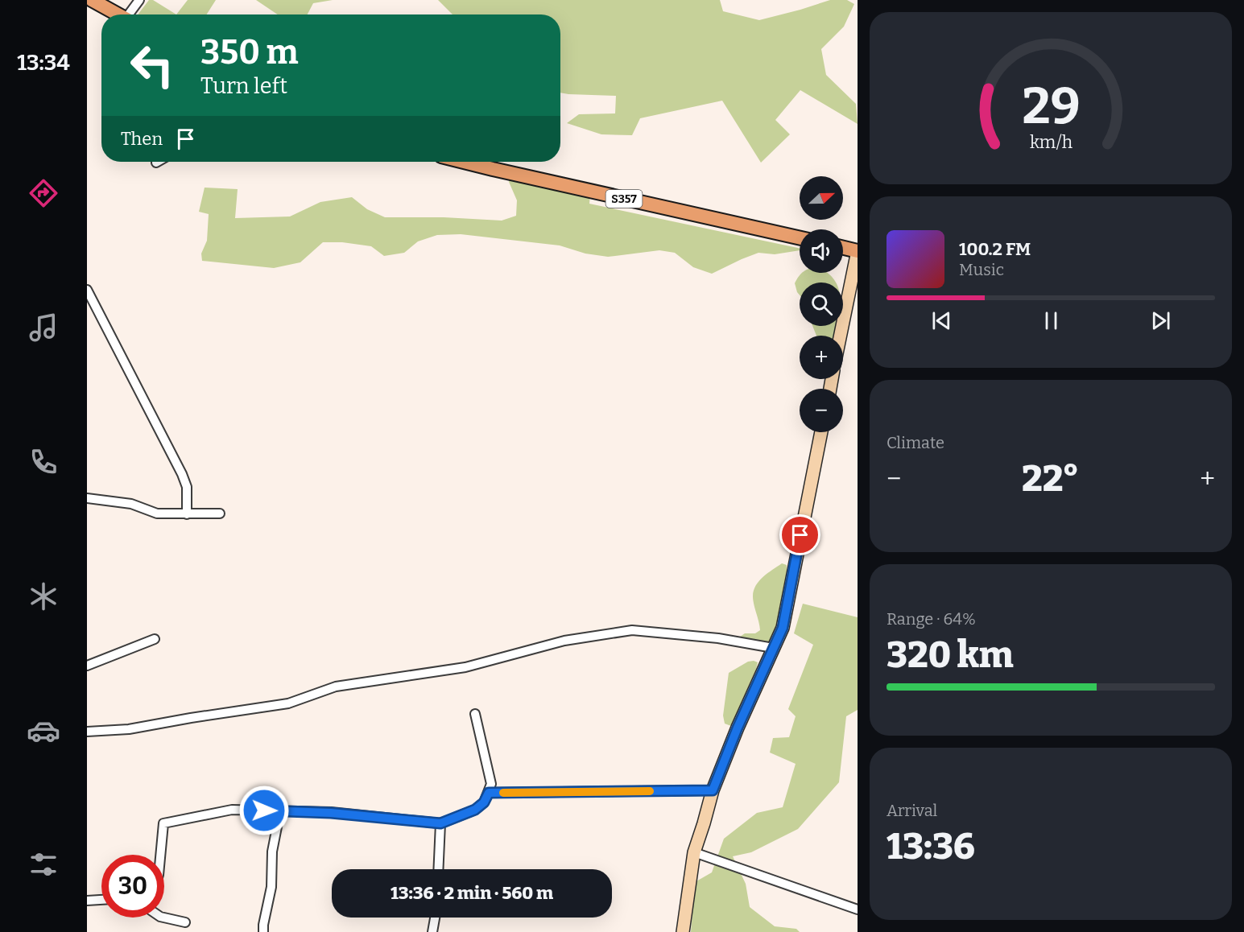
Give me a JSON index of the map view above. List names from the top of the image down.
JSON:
{
  "streets": {
    "main road": ["S357"]
  },
  "north": "right",
  "page": {
    "tabs": "13:34",
    "turn": ["350 m", "Turn left"],
    "then": "Then",
    "map_buttons": ["+", "−"],
    "song": ["100.2 FM", "Music"],
    "tile": [
      "Climate",
      ["Range · 64%", "320 km"],
      ["Arrival", "13:36"]
    ],
    "heat": ["−", "22°", "+"],
    "limit": "30",
    "trip": "13:36 · 2 min · 560 m",
    "gauge": ["29", "km/h"]
  }
}
